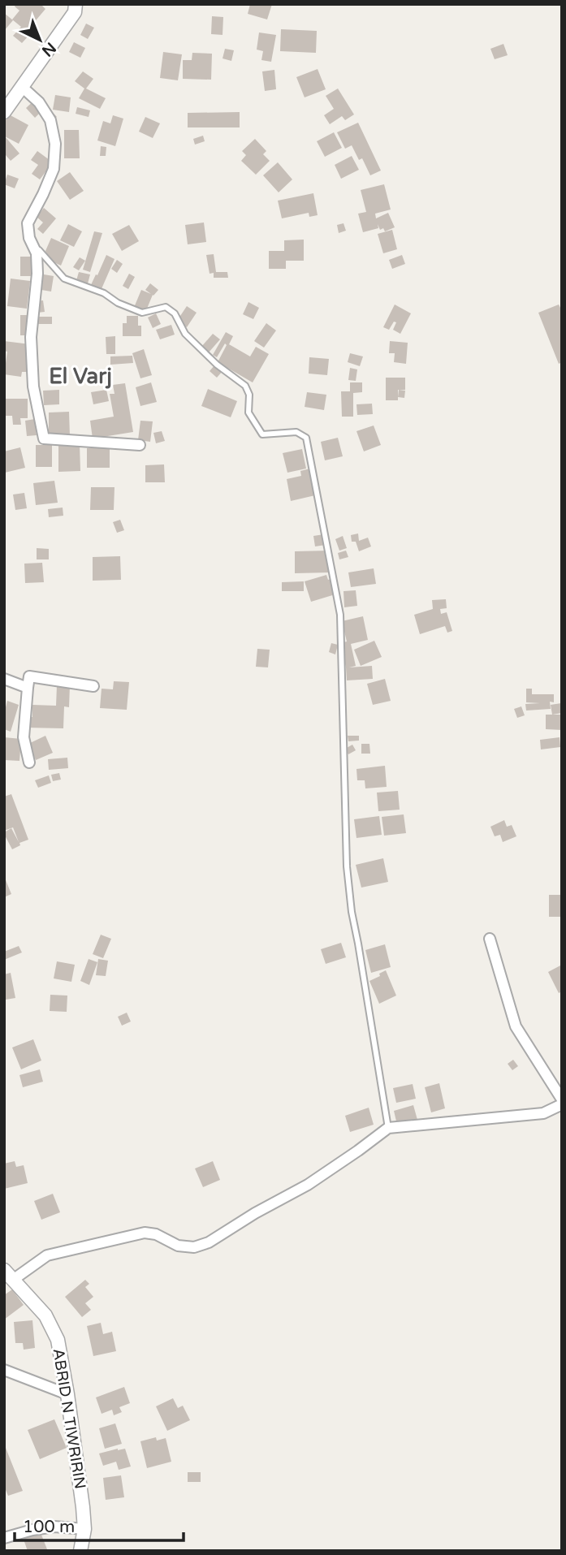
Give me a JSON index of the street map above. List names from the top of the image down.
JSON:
{
  "streets": {
    "street": ["ABRID N TIWRIRIN"]
  },
  "districts": ["El Varj"],
  "scale_bar": "100 m",
  "north": "bottom right"
}
